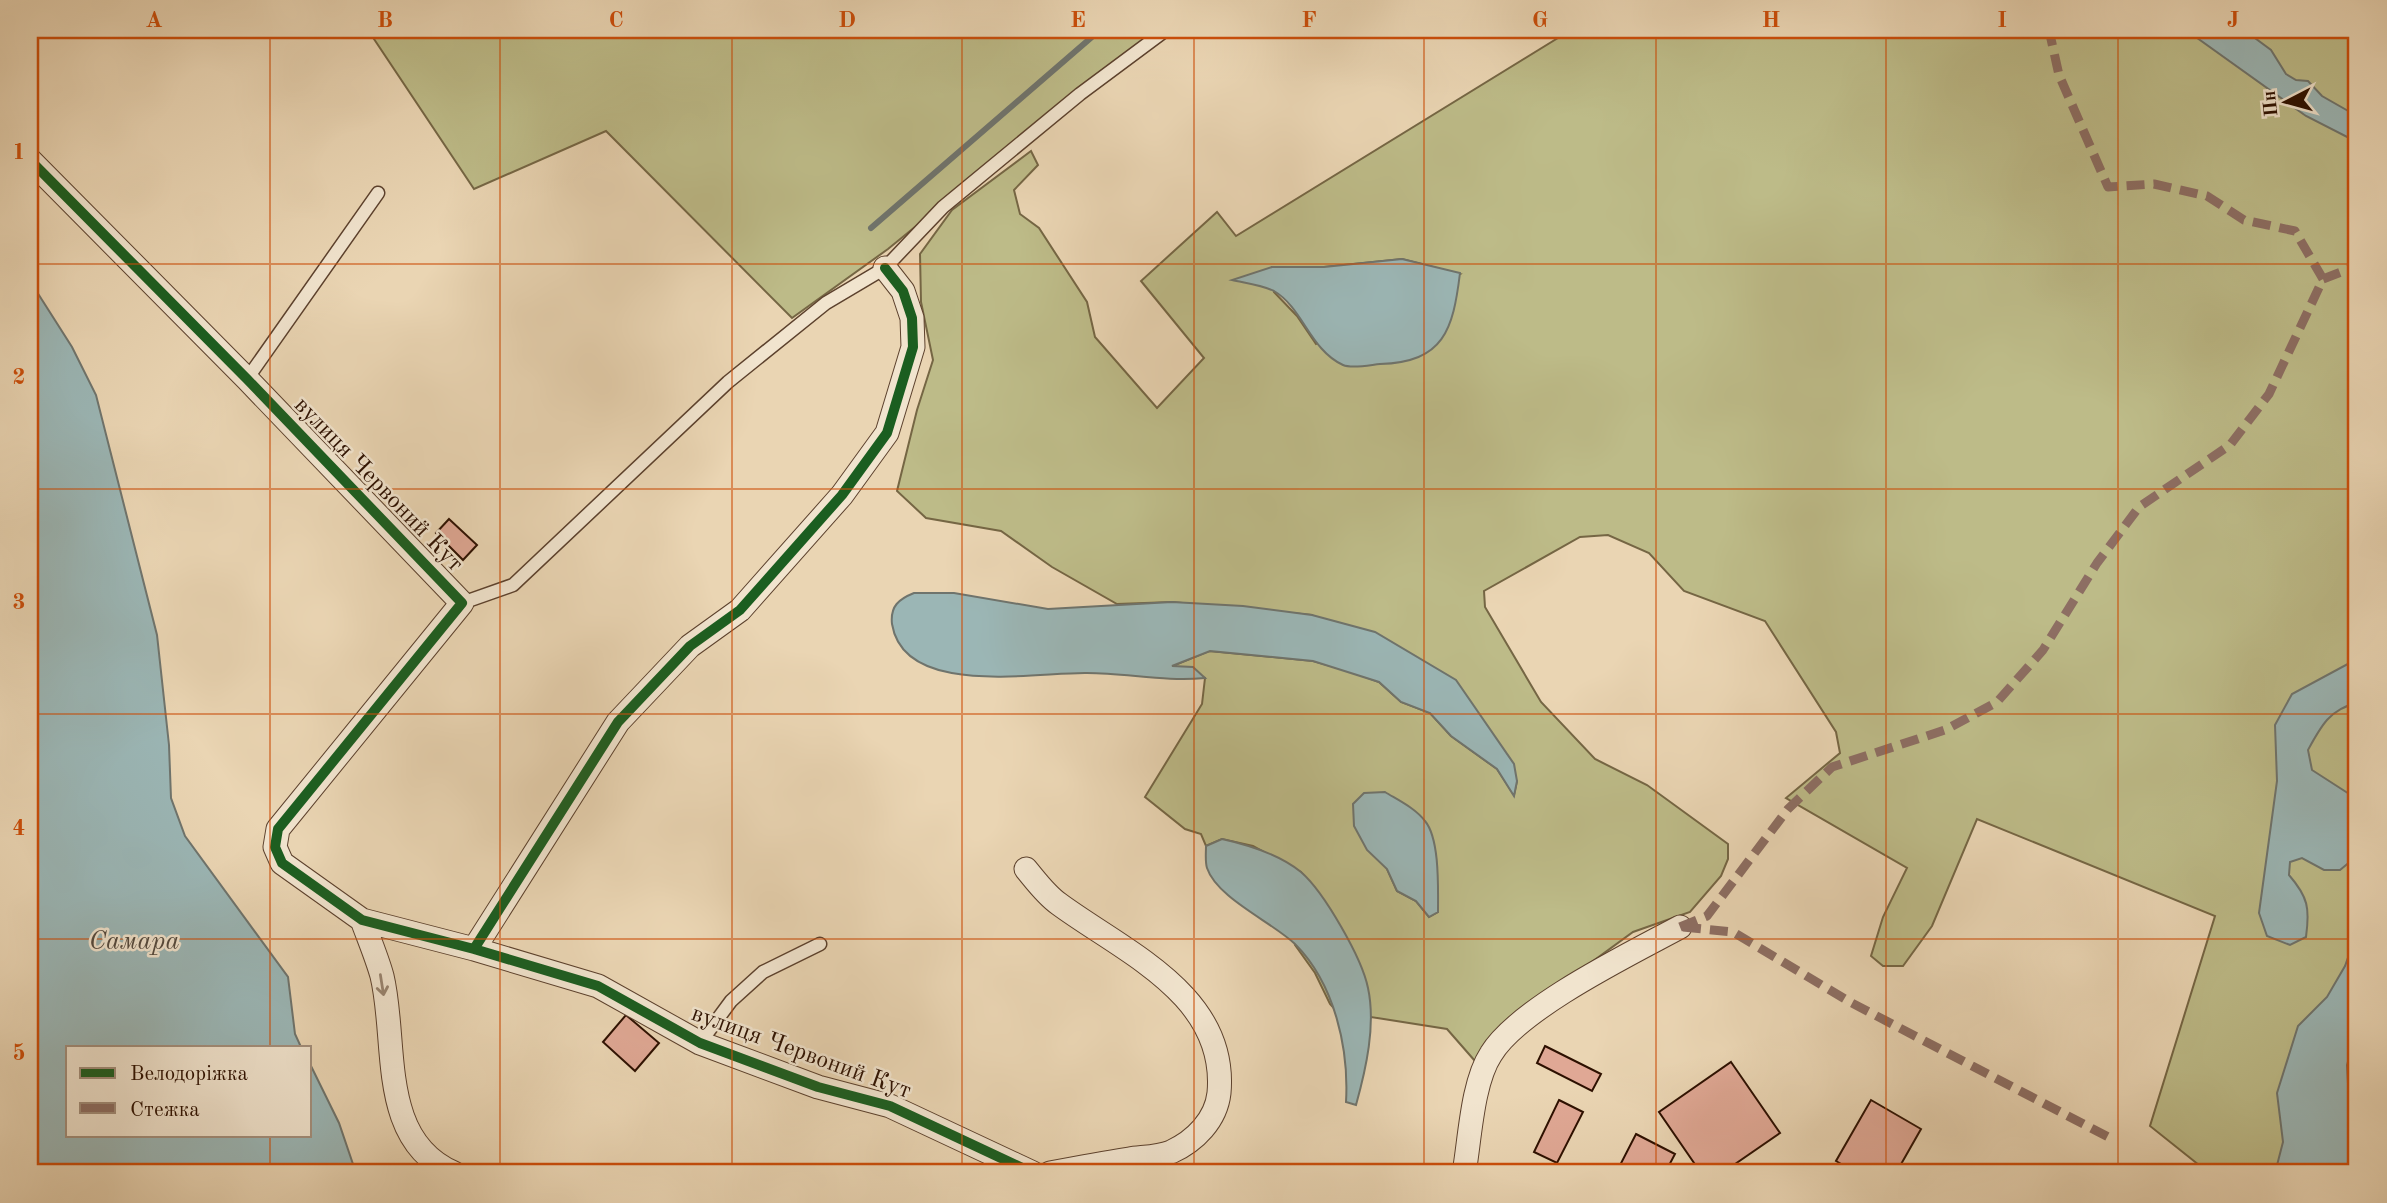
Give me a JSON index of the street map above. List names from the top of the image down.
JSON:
{
  "streets": {
    "street": ["вулиця Червоний Кут"]
  },
  "water": ["Самара"],
  "legend": ["Велодоріжка", "Стежка"],
  "north": "left",
  "grid": {
    "columns": [
      "A",
      "B",
      "C",
      "D",
      "E",
      "F",
      "G",
      "H",
      "I",
      "J"
    ],
    "rows": [
      "1",
      "2",
      "3",
      "4",
      "5"
    ]
  }
}
